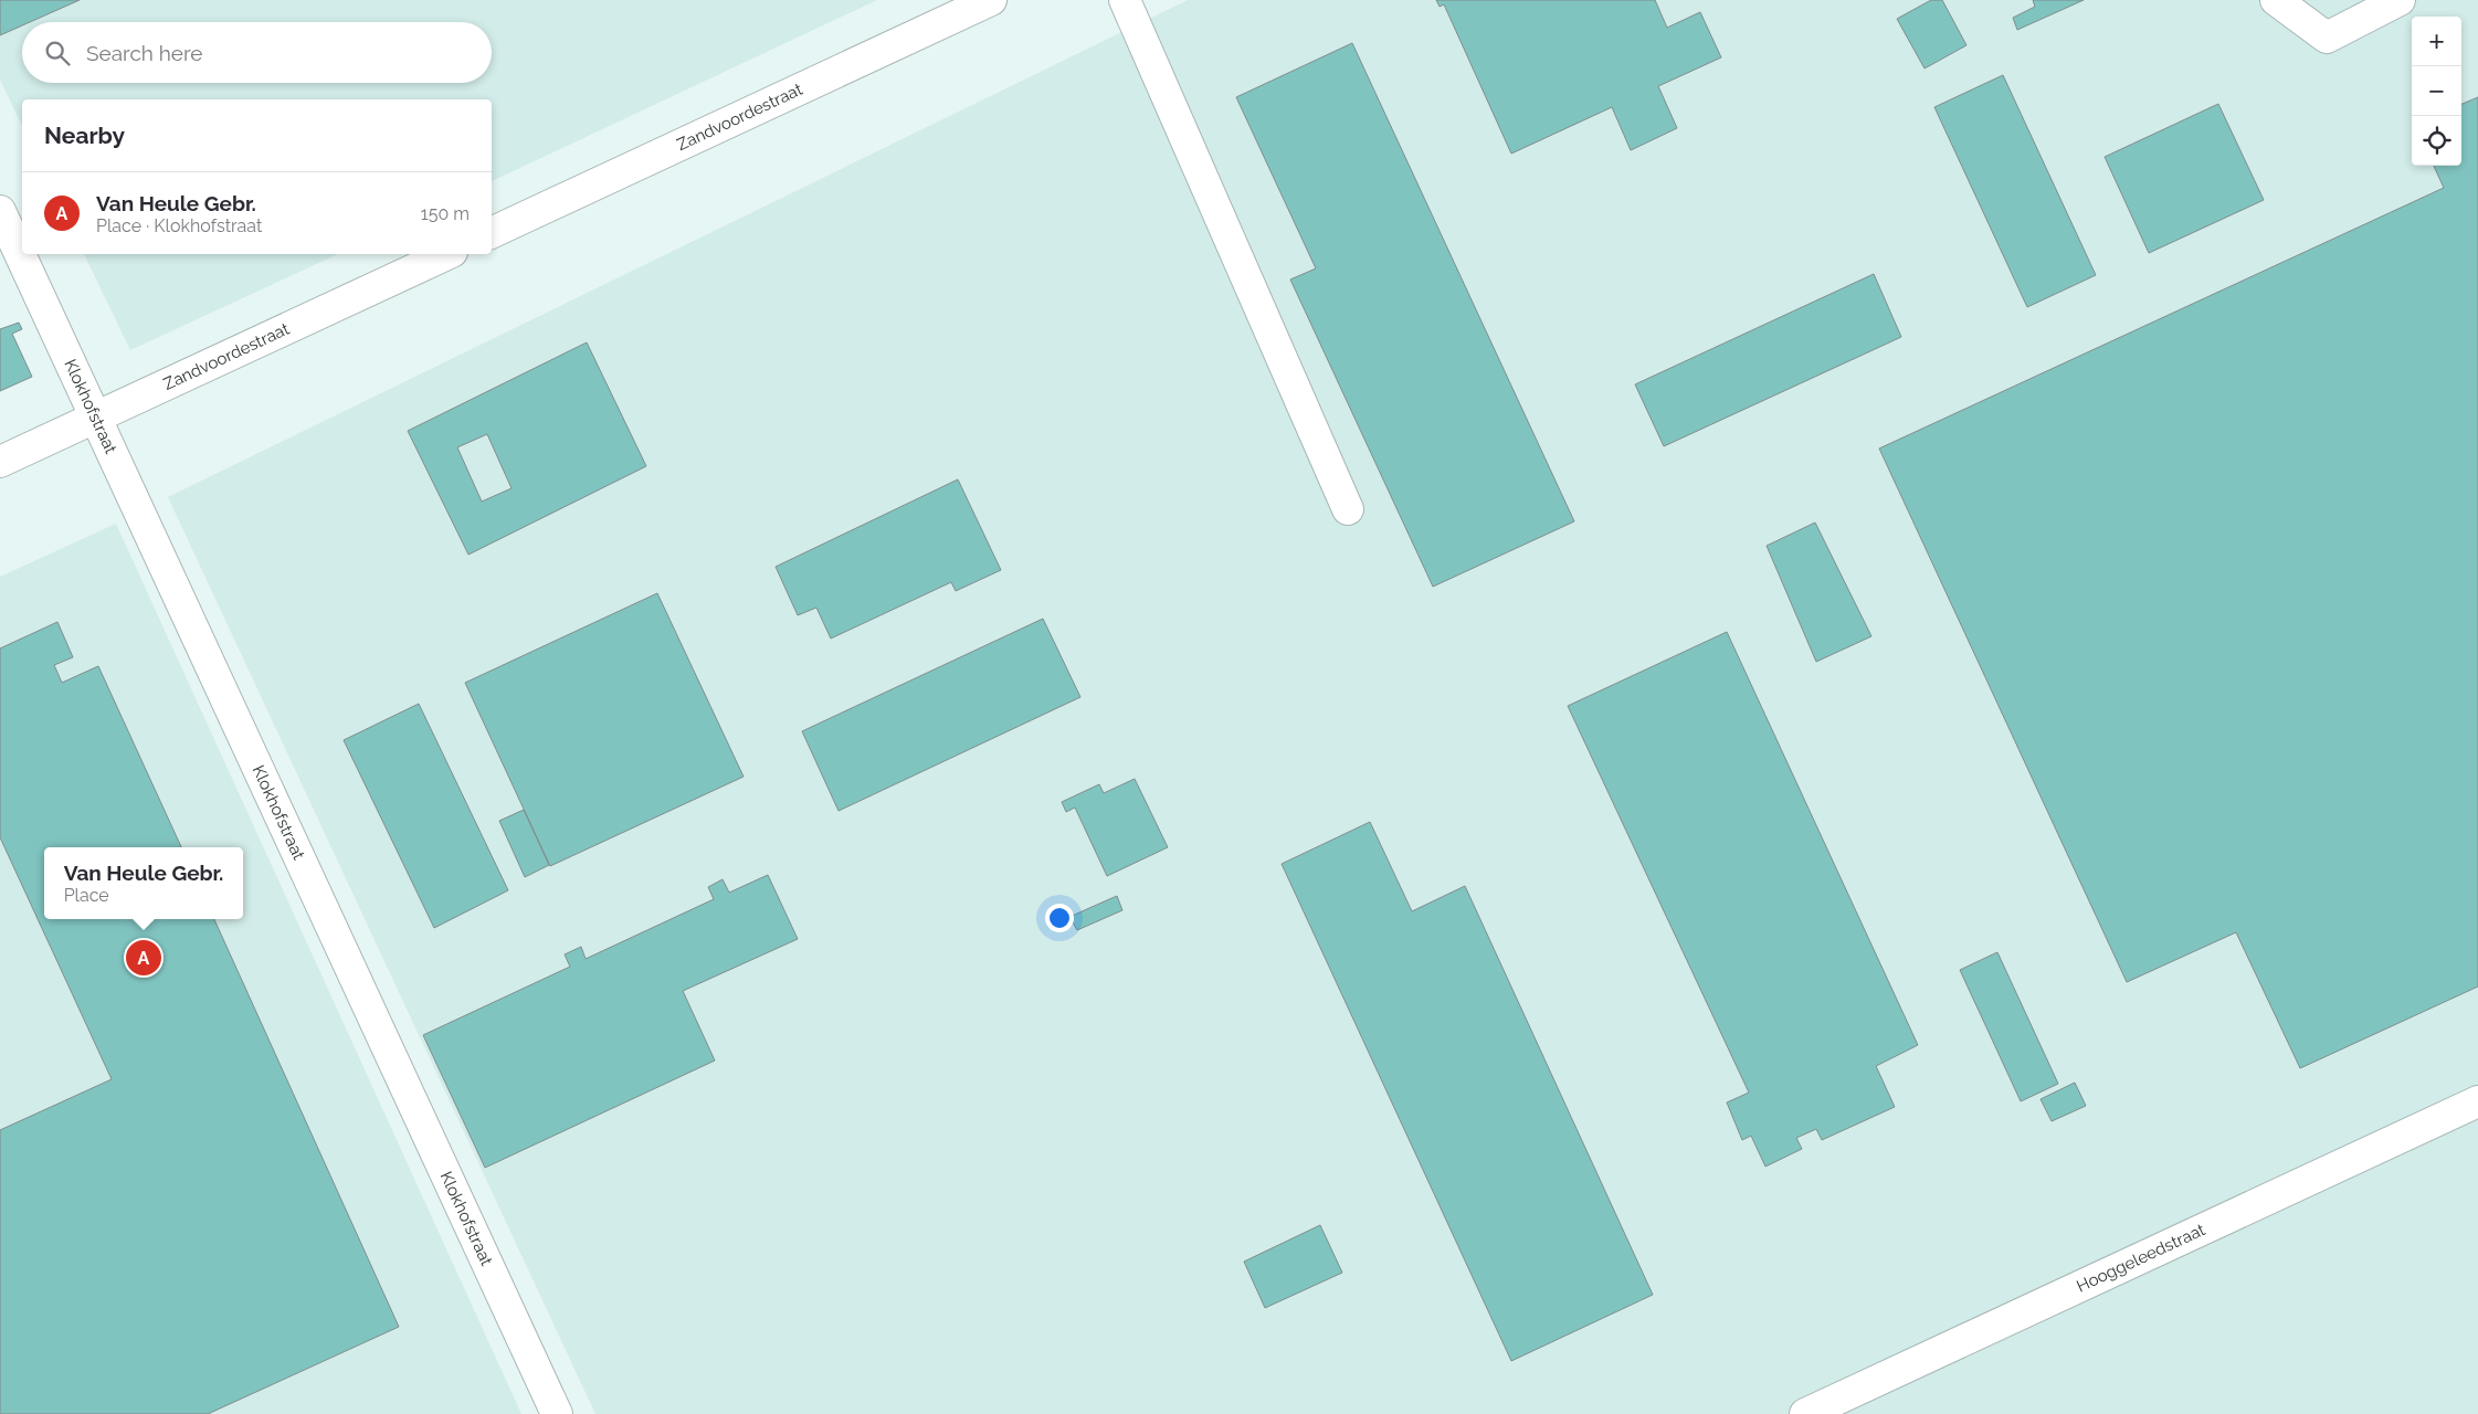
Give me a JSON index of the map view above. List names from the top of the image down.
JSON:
{
  "streets": {
    "street": ["Zandvoordestraat", "Klokhofstraat", "Hooggeleedstraat"]
  },
  "crossings": [
    ["Zandvoordestraat", "Klokhofstraat"]
  ],
  "page": {
    "map_buttons": ["+", "−"],
    "search": "Search here",
    "heading": "Nearby",
    "list": [
      {
        "mark": "A",
        "name": "Van Heule Gebr.",
        "note": "Place · Klokhofstraat",
        "value": "150 m"
      }
    ],
    "popup": ["Van Heule Gebr.", "Place"],
    "pins": "A"
  }
}
